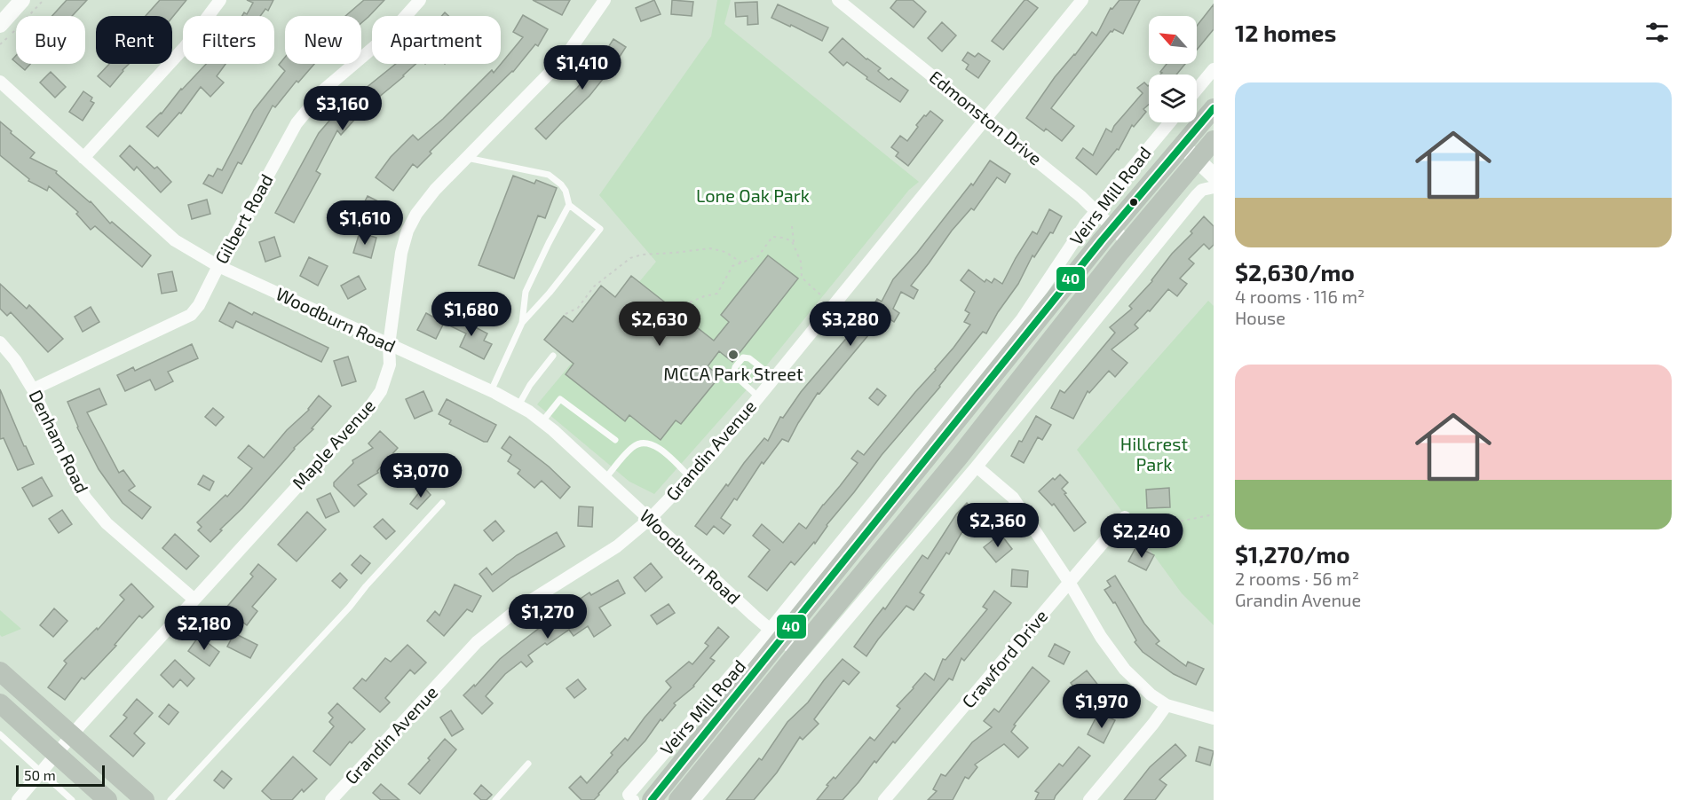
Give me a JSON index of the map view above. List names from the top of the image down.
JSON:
{
  "streets": {
    "main road": ["Veirs Mill Road"],
    "street": [
      "Edmonston Drive",
      "Gilbert Road",
      "Woodburn Road",
      "Denham Road",
      "Maple Avenue",
      "Grandin Avenue",
      "Crawford Drive"
    ]
  },
  "crossings": [
    ["Edmonston Drive", "Veirs Mill Road"],
    ["Edmonston Drive", "Grandin Avenue"],
    ["Veirs Mill Road", "Woodburn Road"],
    ["Gilbert Road", "Woodburn Road"],
    ["Gilbert Road", "Denham Road"],
    ["Woodburn Road", "Maple Avenue"],
    ["Woodburn Road", "Grandin Avenue"],
    ["Denham Road", "Maple Avenue"]
  ],
  "parks": ["Lone Oak Park", "Hillcrest Park"],
  "places": ["MCCA Park Street"],
  "lines": ["transit line 40"],
  "scale_bar": "50 m",
  "north": "top left",
  "page": {
    "heading": "12 homes",
    "chip": [
      "Buy",
      "Rent",
      "Filters",
      "New",
      "Apartment"
    ],
    "price": [
      "$1,410",
      "$3,160",
      "$1,610",
      "$1,680",
      "$2,630",
      "$3,280",
      "$3,070",
      "$2,360",
      "$2,240",
      "$1,270",
      "$2,180",
      "$1,970"
    ],
    "list": [
      {
        "name": "$2,630/mo",
        "note": "4 rooms · 116 m² · House"
      },
      {
        "name": "$1,270/mo",
        "note": "2 rooms · 56 m² · Grandin Avenue"
      }
    ],
    "scale": "50 m"
  }
}
